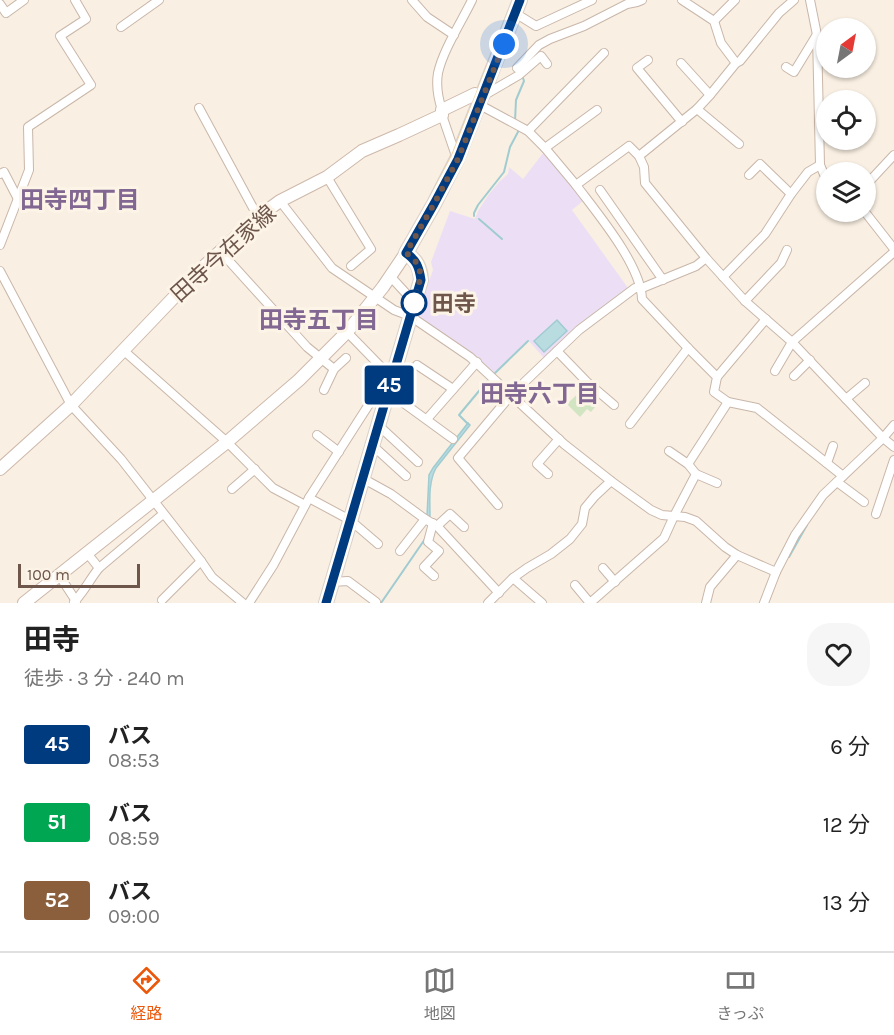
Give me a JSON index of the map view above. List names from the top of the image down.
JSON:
{
  "streets": {
    "main road": ["田寺今在家線"]
  },
  "districts": ["田寺四丁目", "田寺五丁目", "田寺六丁目"],
  "places": ["田寺"],
  "lines": ["bus line 45"],
  "scale_bar": "100 m",
  "north": "top right",
  "page": {
    "on_map": "45",
    "scale": "100 m",
    "heading": ["田寺", "徒歩 · 3 分 · 240 m"],
    "list": [
      {
        "mark": "45",
        "name": "バス",
        "note": "08:53",
        "value": "6 分"
      },
      {
        "mark": "51",
        "name": "バス",
        "note": "08:59",
        "value": "12 分"
      },
      {
        "mark": "52",
        "name": "バス",
        "note": "09:00",
        "value": "13 分"
      }
    ],
    "tabs": ["経路", "地図", "きっぷ"]
  }
}
